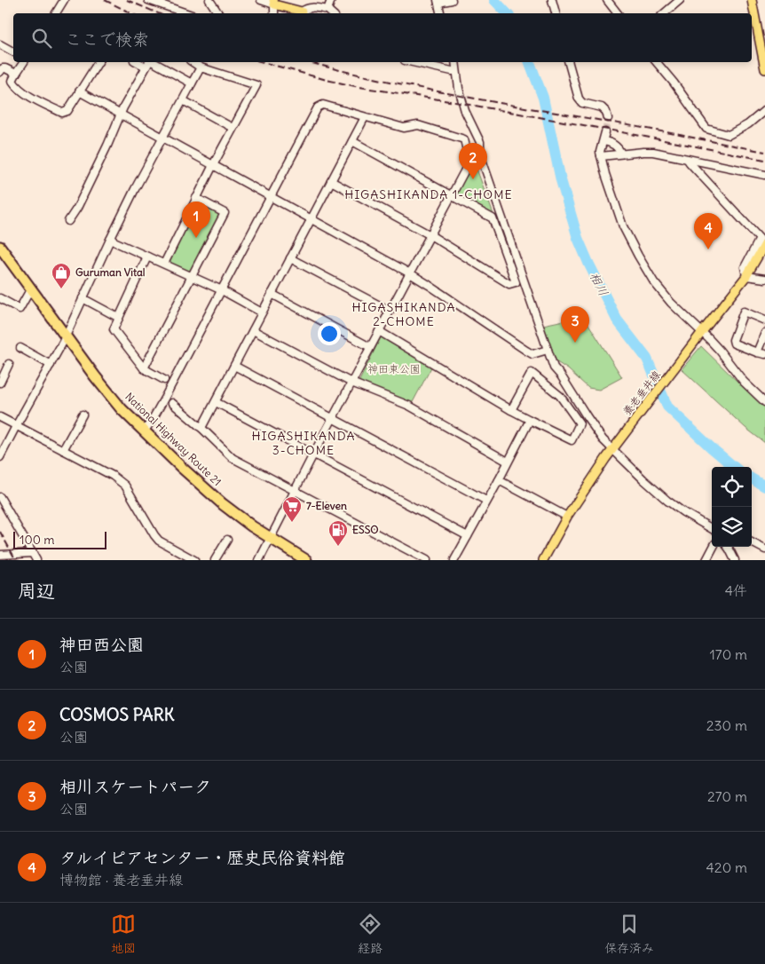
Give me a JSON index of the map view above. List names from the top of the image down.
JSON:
{
  "streets": {
    "highway": ["National Highway Route 21"],
    "main road": ["養老垂井線"]
  },
  "districts": ["HIGASHIKANDA 1-CHOME", "HIGASHIKANDA 2-CHOME", "HIGASHIKANDA 3-CHOME"],
  "water": ["相川"],
  "parks": ["神田東公園"],
  "places": {
    "shop": ["Guruman Vital"],
    "supermarket": ["7-Eleven"],
    "fuel station": ["ESSO"]
  },
  "scale_bar": "100 m",
  "page": {
    "search": "ここで検索",
    "pins": [
      "2",
      "1",
      "4",
      "3"
    ],
    "scale": "100 m",
    "heading": ["周辺", "4件"],
    "list": [
      {
        "mark": "1",
        "name": "神田西公園",
        "note": "公園",
        "value": "170 m"
      },
      {
        "mark": "2",
        "name": "COSMOS PARK",
        "note": "公園",
        "value": "230 m"
      },
      {
        "mark": "3",
        "name": "相川スケートパーク",
        "note": "公園",
        "value": "270 m"
      },
      {
        "mark": "4",
        "name": "タルイピアセンター・歴史民俗資料館",
        "note": "博物館 · 養老垂井線",
        "value": "420 m"
      }
    ],
    "nav": ["地図", "経路", "保存済み"]
  }
}
